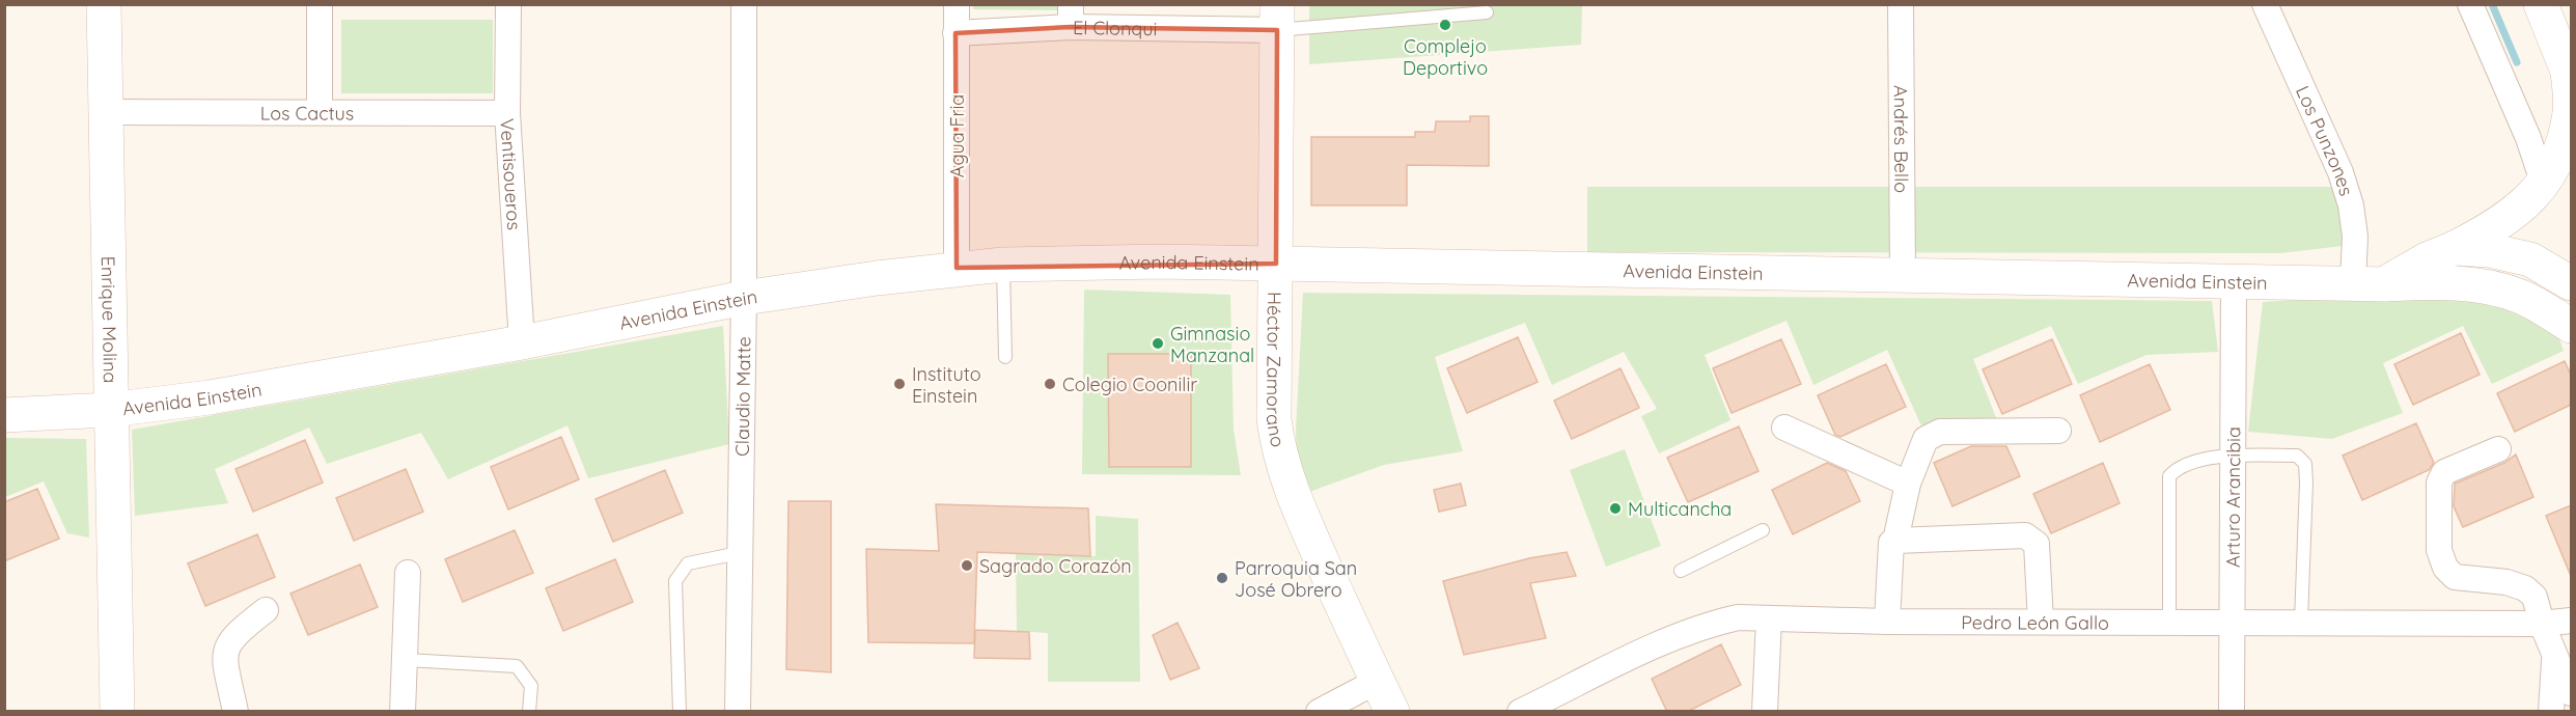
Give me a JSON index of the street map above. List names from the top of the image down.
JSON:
{
  "streets": {
    "main road": ["Avenida Einstein", "Enrique Molina", "Héctor Zamorano"],
    "street": [
      "El Clonqui",
      "Los Cactus",
      "Agua Fria",
      "Andrés Bello",
      "Los Punzones",
      "Ventisoueros",
      "Claudio Matte",
      "Arturo Arancibia",
      "Pedro León Gallo"
    ]
  },
  "crossings": [
    ["El Clonqui", "Agua Fria"],
    ["El Clonqui", "Héctor Zamorano"],
    ["Los Cactus", "Ventisoueros"],
    ["Los Cactus", "Enrique Molina"],
    ["Agua Fria", "Avenida Einstein"],
    ["Andrés Bello", "Avenida Einstein"],
    ["Los Punzones", "Avenida Einstein"],
    ["Ventisoueros", "Avenida Einstein"],
    ["Avenida Einstein", "Enrique Molina"],
    ["Avenida Einstein", "Héctor Zamorano"],
    ["Avenida Einstein", "Claudio Matte"],
    ["Avenida Einstein", "Arturo Arancibia"],
    ["Arturo Arancibia", "Pedro León Gallo"]
  ],
  "places": [
    "Complejo Deportivo",
    "Gimnasio Manzanal",
    "Instituto Einstein",
    "Colegio Coonilir",
    "Multicancha",
    "Sagrado Corazón",
    "Parroquia San José Obrero"
  ]
}
